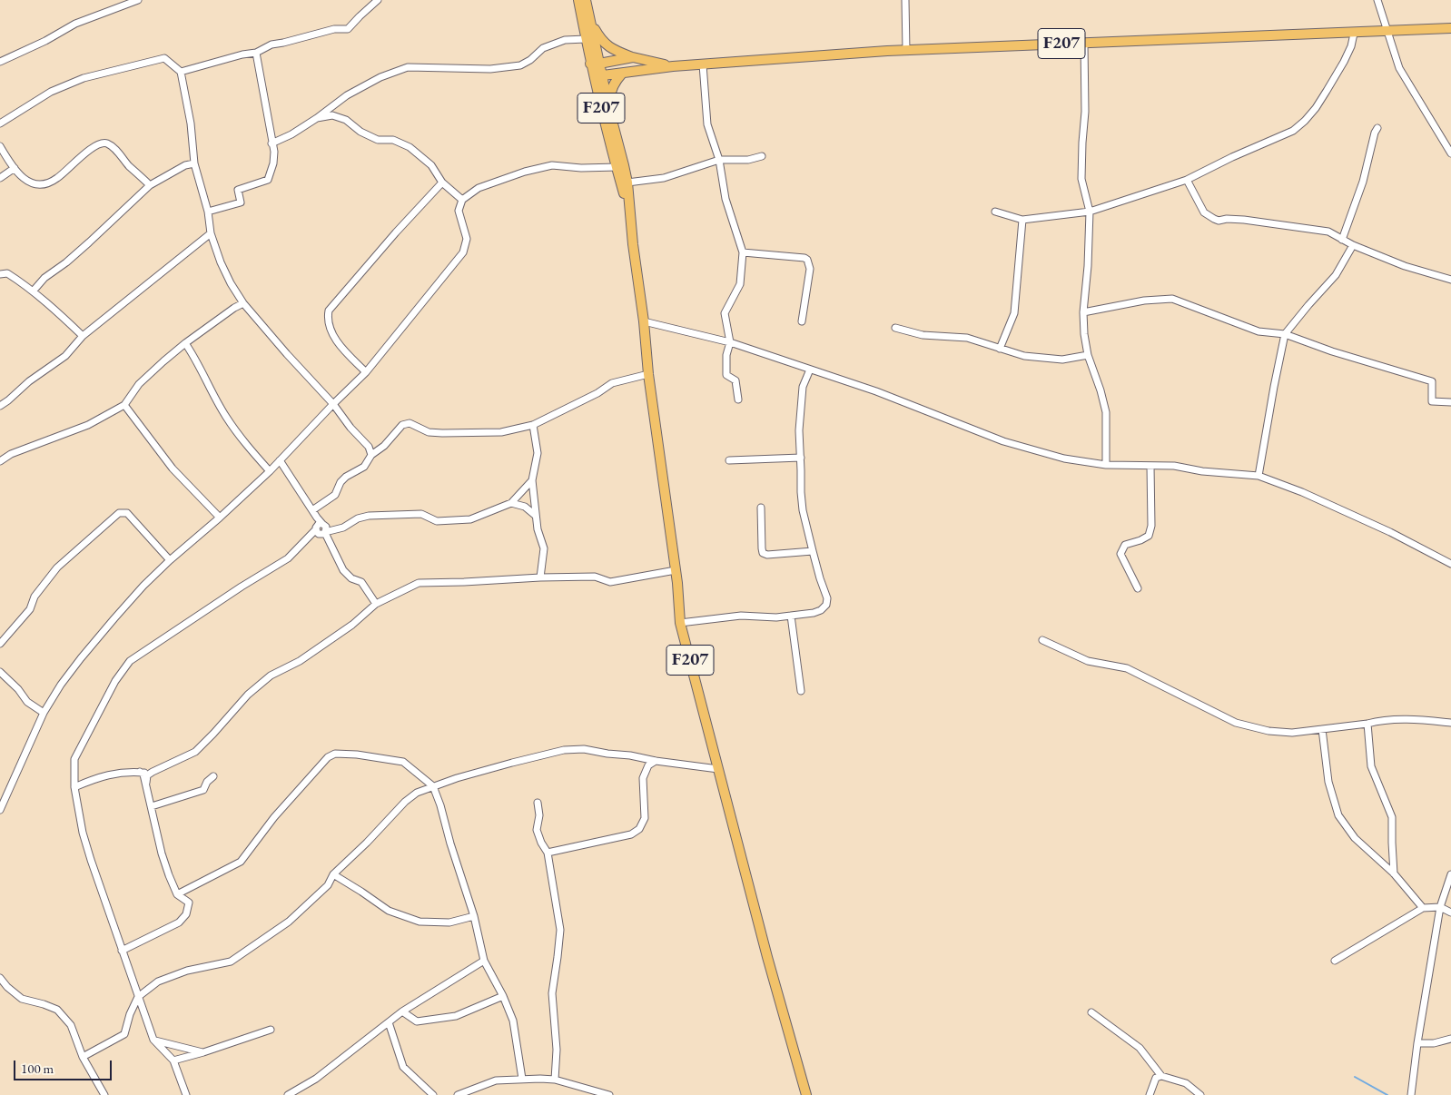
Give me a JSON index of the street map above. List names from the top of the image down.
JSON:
{
  "streets": {
    "main road": ["F207"]
  },
  "scale_bar": "100 m"
}
